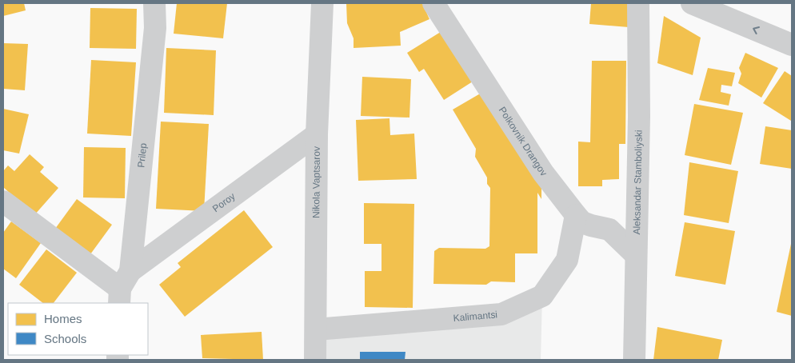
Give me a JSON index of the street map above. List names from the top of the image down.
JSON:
{
  "streets": {
    "street": [
      "Polkovnik Drangov",
      "Prilep",
      "Nikola Vaptsarov",
      "Aleksandar Stamboliyski",
      "Poroy",
      "Kalimantsi"
    ]
  },
  "crossings": [
    ["Polkovnik Drangov", "Aleksandar Stamboliyski"],
    ["Polkovnik Drangov", "Kalimantsi"],
    ["Prilep", "Poroy"],
    ["Nikola Vaptsarov", "Poroy"],
    ["Nikola Vaptsarov", "Kalimantsi"]
  ],
  "legend": ["Homes", "Schools"]
}
